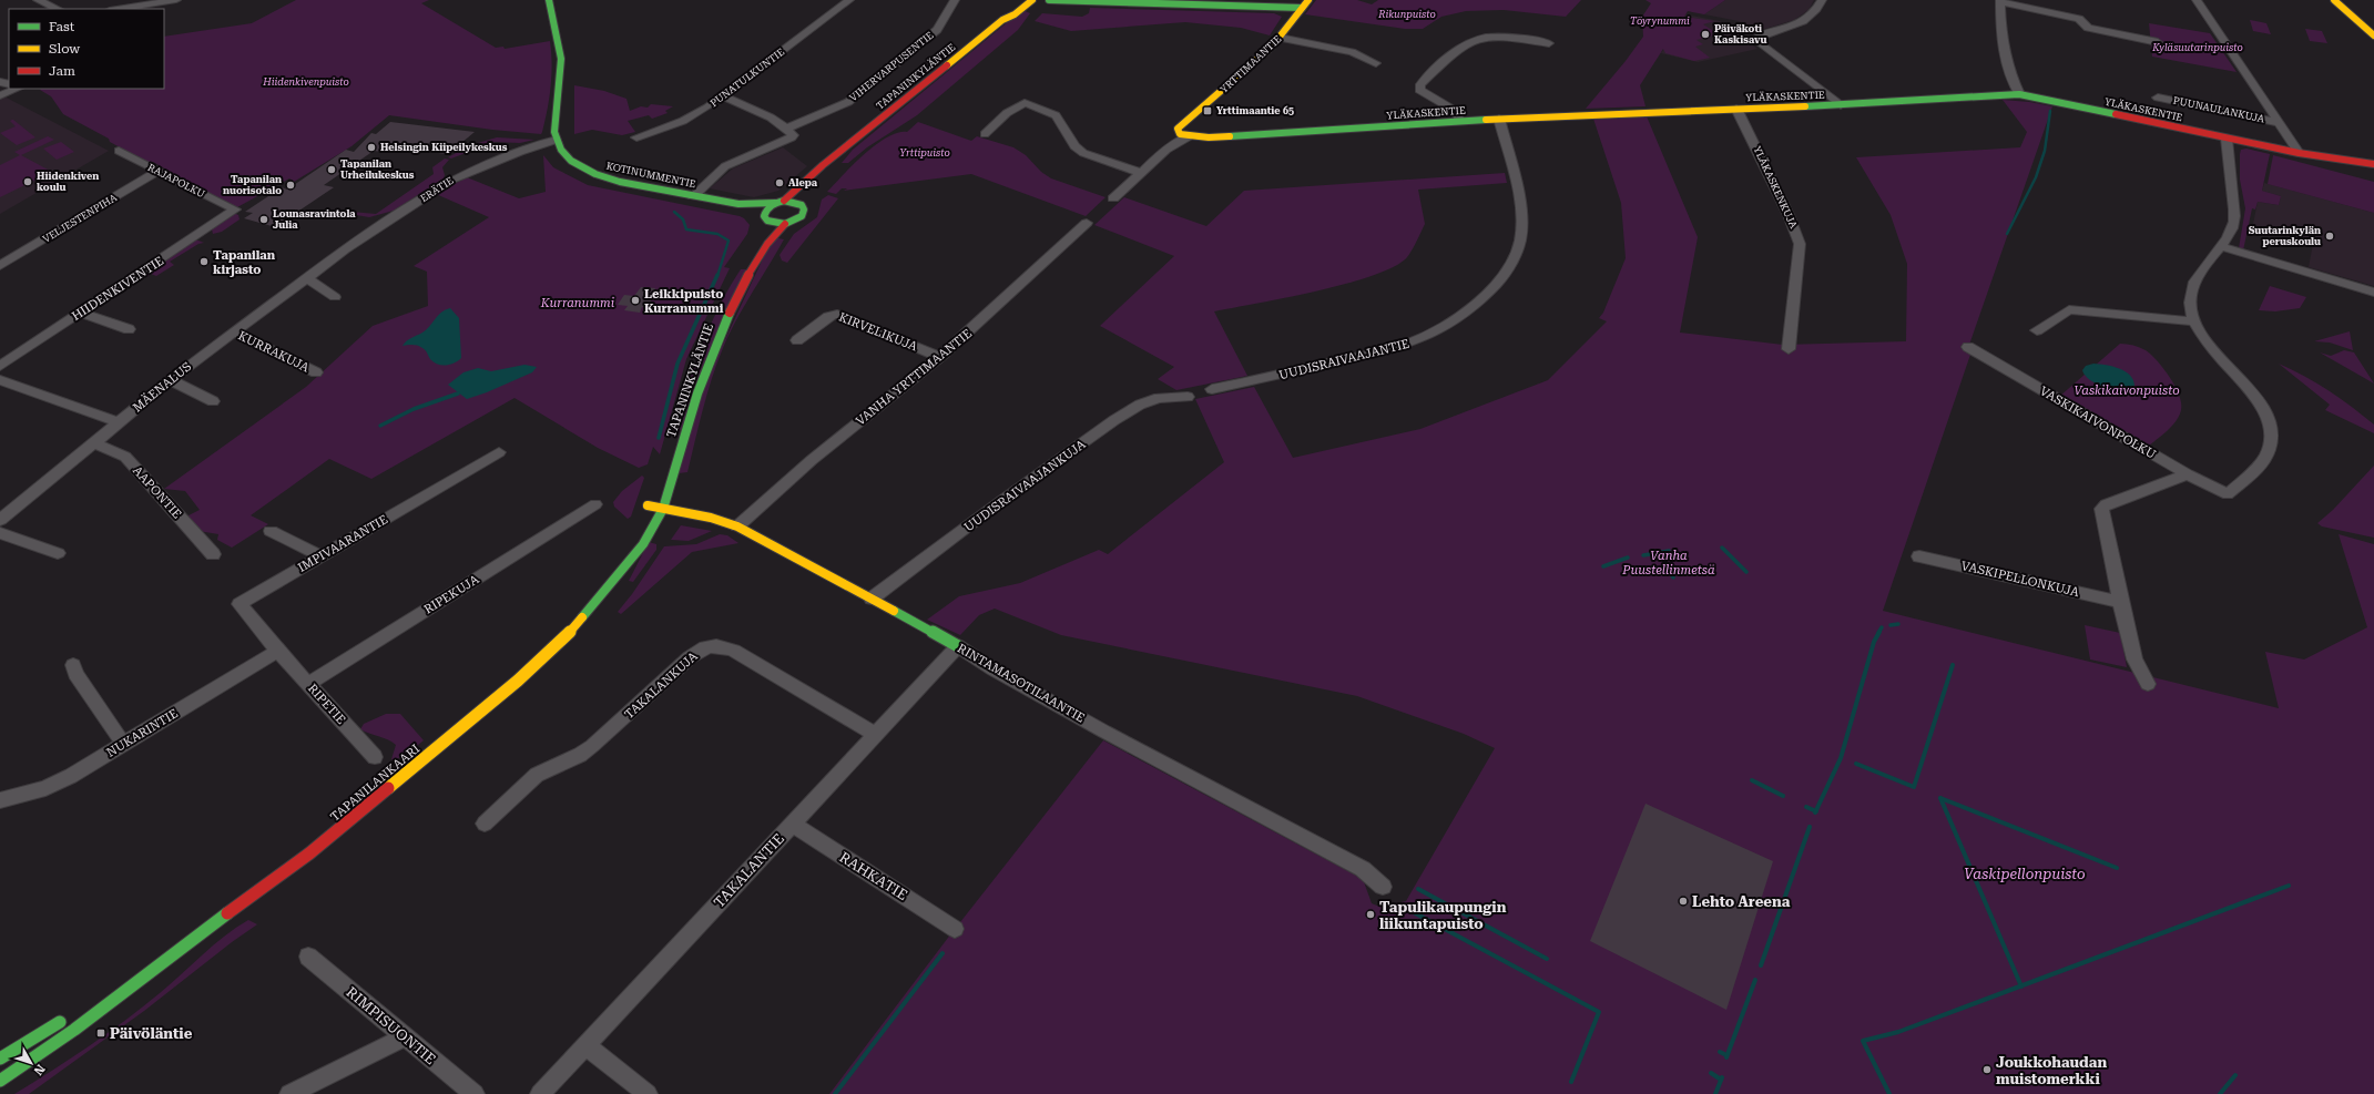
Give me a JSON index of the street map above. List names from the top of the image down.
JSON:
{
  "streets": {
    "main road": [
      "YRTTIMAANTIE",
      "TAPANINKYLÄNTIE",
      "YLÄKASKENTIE",
      "KOTINUMMENTIE",
      "RINTAMASOTILAANTIE",
      "TAPANILANKAARI"
    ],
    "street": [
      "VIHERVARPUSENTIE",
      "PUNATULKUNTIE",
      "PUUNAULANKUJA",
      "RAJAPOLKU",
      "YLÄKASKENKUJA",
      "ERÄTIE",
      "VELJESTENPIHA",
      "HIIDENKIVENTIE",
      "KIRVELIKUJA",
      "KURRAKUJA",
      "UUDISRAIVAAJANTIE",
      "VANHA YRTTIMAANTIE",
      "MÄENALUS",
      "VASKIKAIVONPOLKU",
      "UUDISRAIVAAJANKUJA",
      "AAPONTIE",
      "IMPIVAARANTIE",
      "VASKIPELLONKUJA",
      "RIPEKUJA",
      "TAKALANKUJA",
      "RIPETIE",
      "NUKARINTIE",
      "TAKALANTIE",
      "RAHKATIE",
      "RIMPISUONTIE"
    ]
  },
  "crossings": [
    ["YRTTIMAANTIE", "YLÄKASKENTIE"],
    ["TAPANINKYLÄNTIE", "KOTINUMMENTIE"],
    ["TAPANINKYLÄNTIE", "RINTAMASOTILAANTIE"],
    ["TAPANINKYLÄNTIE", "TAPANILANKAARI"],
    ["YLÄKASKENTIE", "YLÄKASKENKUJA"],
    ["YLÄKASKENTIE", "UUDISRAIVAAJANTIE"],
    ["KOTINUMMENTIE", "ERÄTIE"],
    ["RAJAPOLKU", "VELJESTENPIHA"],
    ["RAJAPOLKU", "HIIDENKIVENTIE"],
    ["ERÄTIE", "MÄENALUS"],
    ["KIRVELIKUJA", "VANHA YRTTIMAANTIE"],
    ["KURRAKUJA", "MÄENALUS"],
    ["VANHA YRTTIMAANTIE", "RINTAMASOTILAANTIE"],
    ["MÄENALUS", "AAPONTIE"],
    ["UUDISRAIVAAJANKUJA", "RINTAMASOTILAANTIE"],
    ["IMPIVAARANTIE", "RIPETIE"],
    ["IMPIVAARANTIE", "NUKARINTIE"],
    ["RIPEKUJA", "RIPETIE"],
    ["RINTAMASOTILAANTIE", "TAPANILANKAARI"],
    ["RINTAMASOTILAANTIE", "TAKALANTIE"],
    ["TAKALANKUJA", "TAKALANTIE"],
    ["RIPETIE", "NUKARINTIE"],
    ["TAKALANTIE", "RAHKATIE"]
  ],
  "parks": [
    "Rikunpuisto",
    "Töyrynummi",
    "Kyläsuutarinpuisto",
    "Hiidenkivenpuisto",
    "Yrttipuisto",
    "Kurranummi",
    "Vaskikaivonpuisto",
    "Vanha Puustellinmetsä",
    "Vaskipellonpuisto"
  ],
  "places": {
    "other": [
      "Päiväkoti Kaskisavu",
      "Helsingin Kiipeilykeskus",
      "Tapanilan Urheilukeskus",
      "Hiidenkiven koulu",
      "Alepa",
      "Tapanilan nuorisotalo",
      "Lounasravintola Julia",
      "Suutarinkylän peruskoulu",
      "Tapanilan kirjasto",
      "Leikkipuisto Kurranummi",
      "Lehto Areena",
      "Tapulikaupungin liikuntapuisto",
      "Joukkohaudan muistomerkki"
    ],
    "transit": ["Yrttimaantie 65", "Päivöläntie"]
  },
  "legend": ["Fast", "Slow", "Jam"],
  "north": "bottom right"
}
